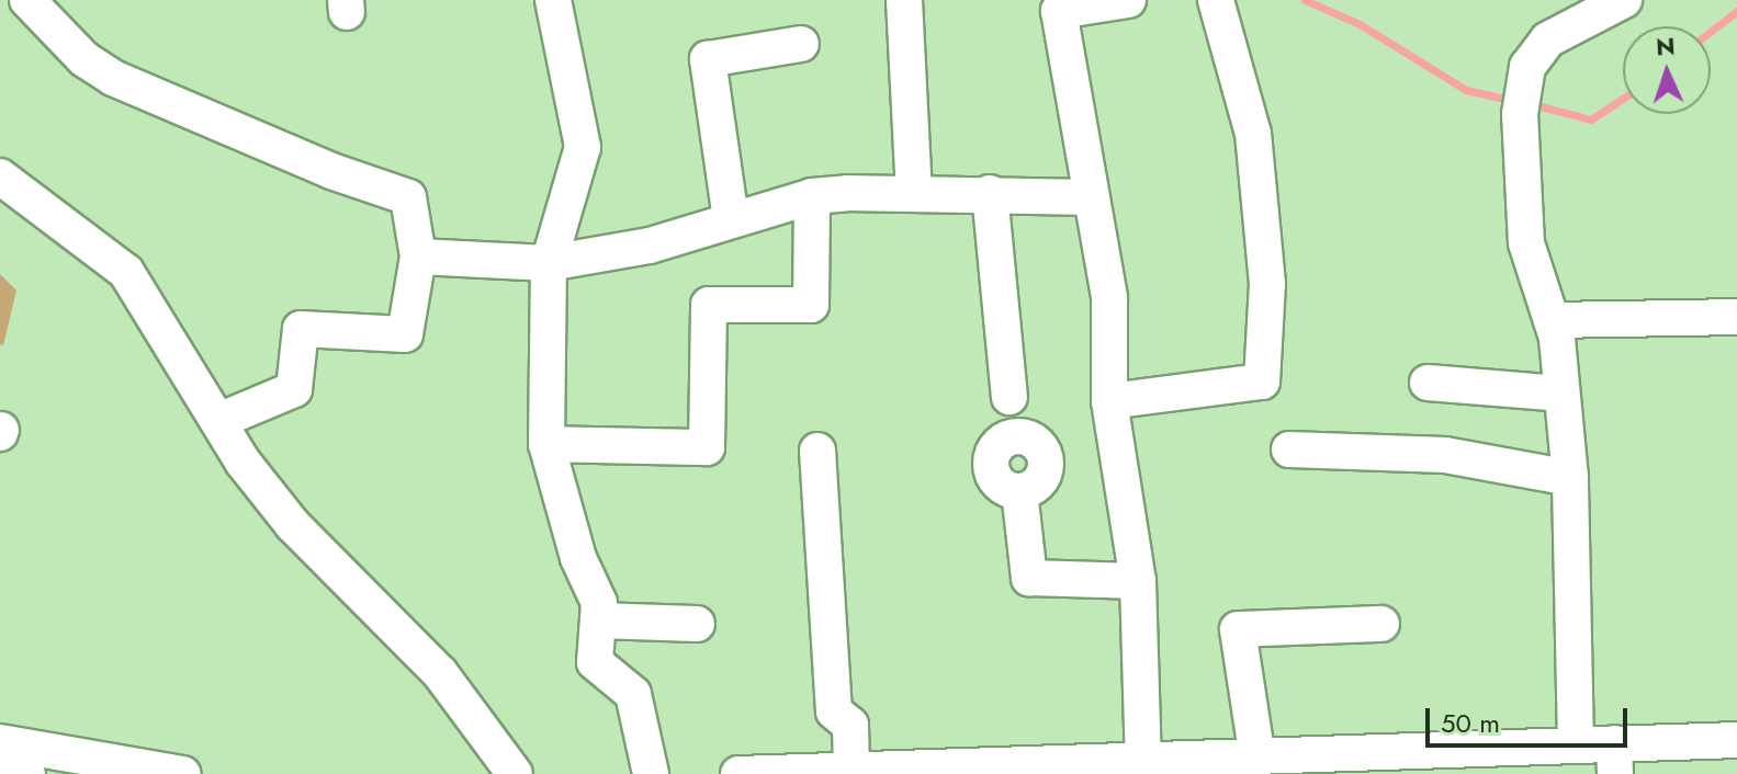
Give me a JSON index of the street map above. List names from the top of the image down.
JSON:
{
  "scale_bar": "50 m",
  "north": "top"
}
